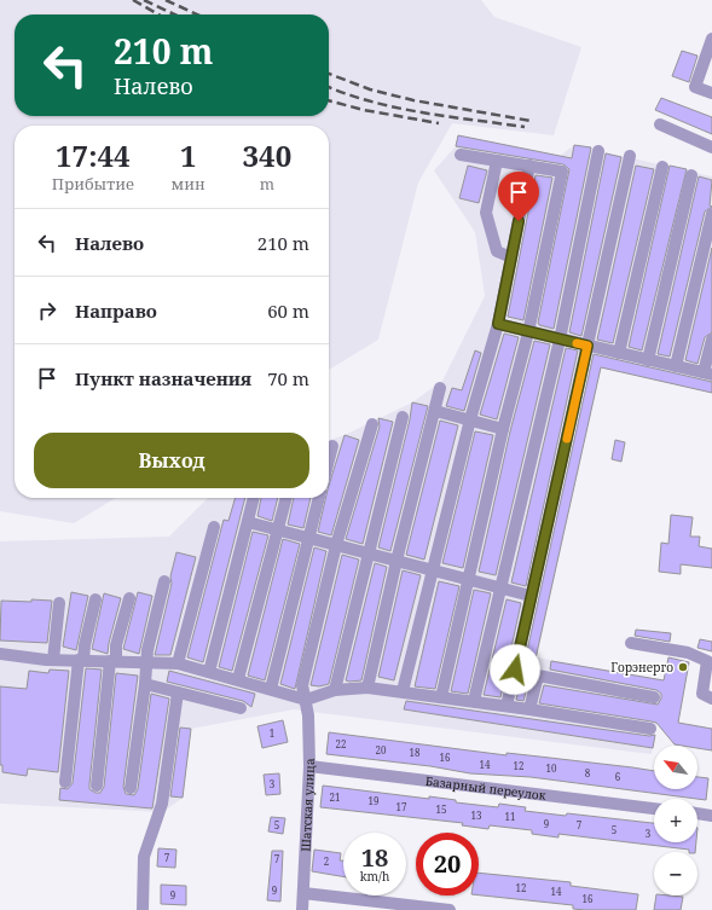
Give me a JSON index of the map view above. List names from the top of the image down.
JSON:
{
  "streets": {
    "street": ["Базарный переулок", "Шатская улица"]
  },
  "crossings": [
    ["Базарный переулок", "Шатская улица"]
  ],
  "places": ["Горэнерго"],
  "house_numbers": [
    "1",
    "22",
    "20",
    "18",
    "16",
    "14",
    "12",
    "10",
    "8",
    "6",
    "3",
    "21",
    "19",
    "17",
    "15",
    "13",
    "11",
    "9",
    "5",
    "7",
    "5",
    "3",
    "7",
    "7",
    "2",
    "12",
    "9",
    "14",
    "9",
    "16"
  ],
  "north": "top left",
  "page": {
    "turn": ["210 m", "Налево"],
    "eta": [
      "17:44",
      "Прибытие",
      "1",
      "мин",
      "340",
      "m"
    ],
    "list": [
      {
        "name": "Налево",
        "value": "210 m"
      },
      {
        "name": "Направо",
        "value": "60 m"
      },
      {
        "name": "Пункт назначения",
        "value": "70 m"
      }
    ],
    "buttons": "Выход",
    "map_buttons": ["+", "−"],
    "speed": "18 km/h",
    "limit": "20"
  }
}
